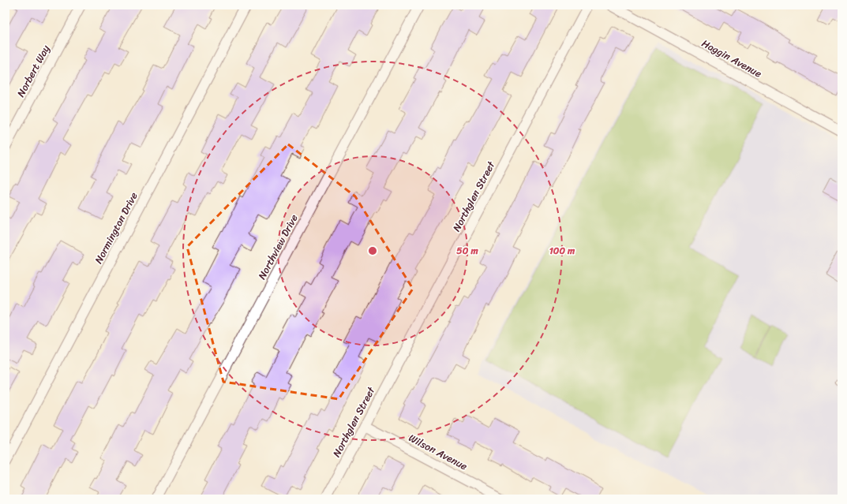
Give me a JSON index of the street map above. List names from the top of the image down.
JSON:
{
  "streets": {
    "street": [
      "Haggin Avenue",
      "Norbert Way",
      "Northglen Street",
      "Normington Drive",
      "Northview Drive",
      "Wilson Avenue"
    ]
  },
  "crossings": [
    ["Northglen Street", "Wilson Avenue"]
  ],
  "rings": ["50 m", "100 m"]
}
